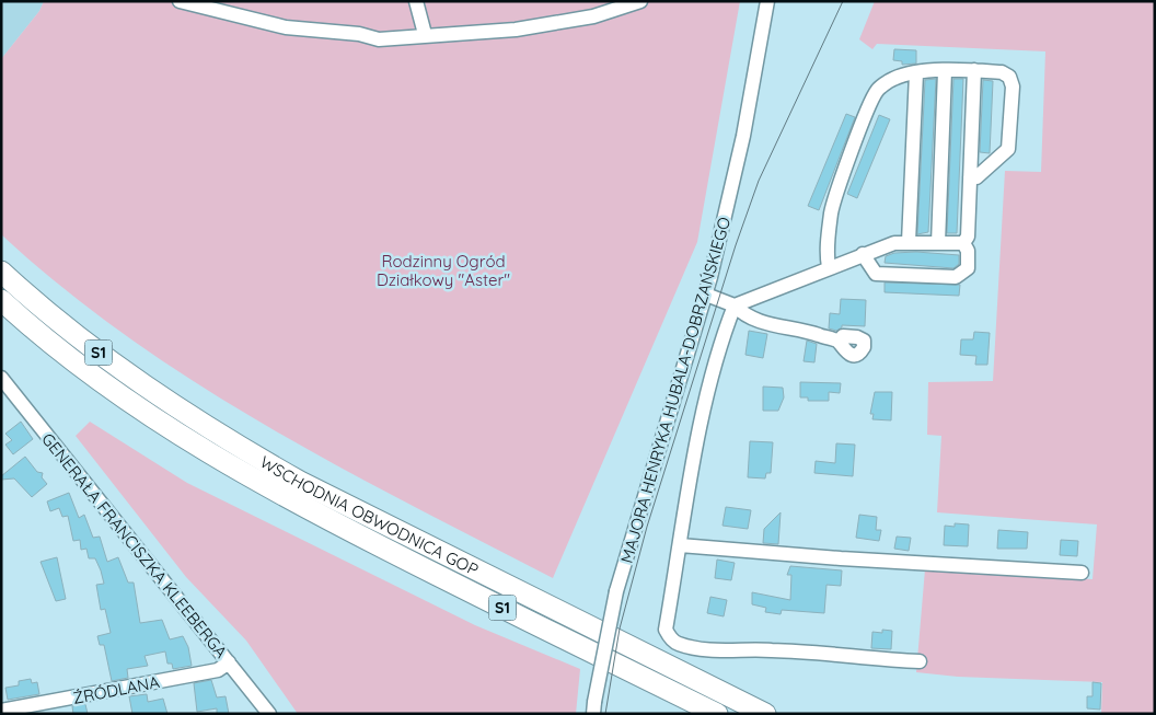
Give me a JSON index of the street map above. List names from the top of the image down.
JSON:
{
  "streets": {
    "highway": ["S1", "WSCHODNIA OBWODNICA GOP"],
    "street": ["MAJORA HENRYKA HUBALA-DOBRZAŃSKIEGO", "GENERAŁA FRANCISZKA KLEEBERGA", "ŹRÓDLANA"]
  },
  "crossings": [
    ["GENERAŁA FRANCISZKA KLEEBERGA", "ŹRÓDLANA"]
  ],
  "parks": ["Rodzinny Ogród Działkowy \"Aster\""]
}
